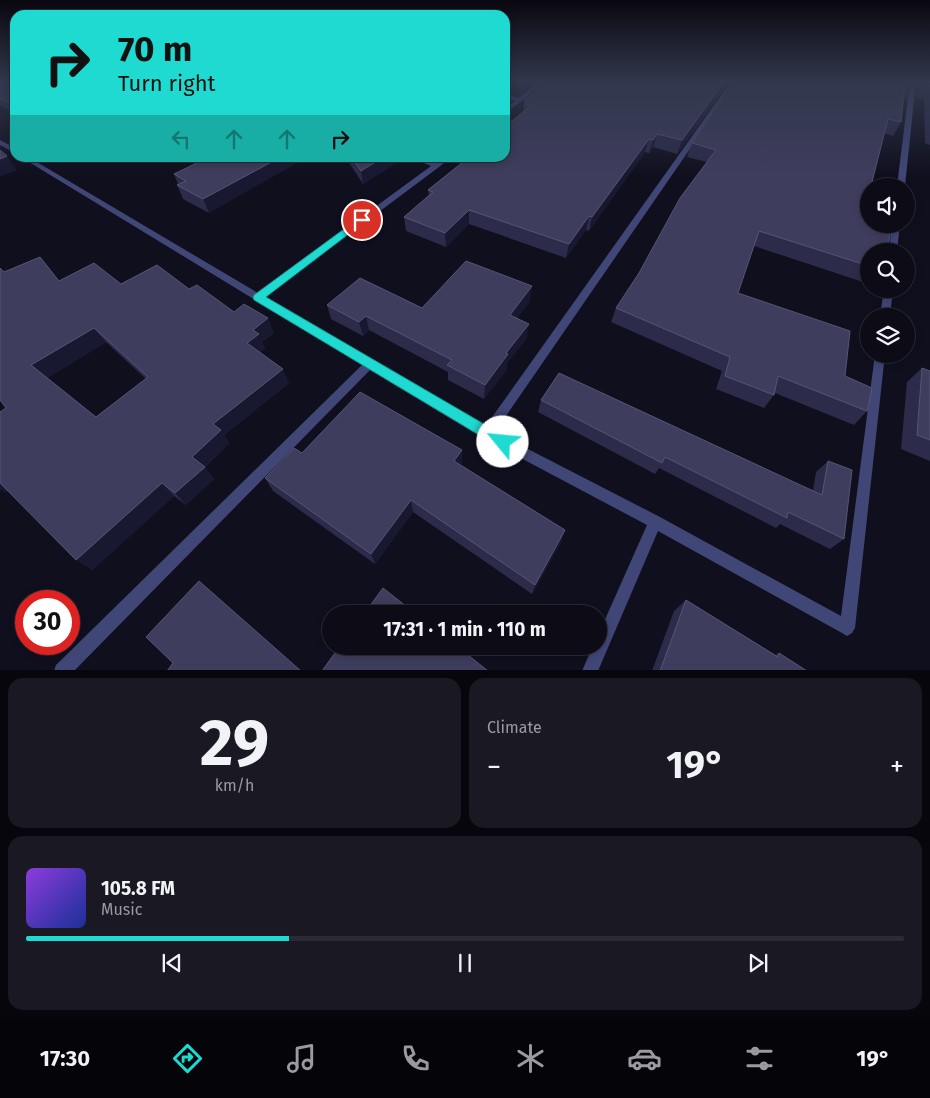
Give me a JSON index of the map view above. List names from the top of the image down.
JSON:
{
  "page": {
    "turn": ["70 m", "Turn right"],
    "limit": "30",
    "trip": "17:31 · 1 min · 110 m",
    "tile": [
      ["29", "km/h"],
      "Climate"
    ],
    "heat": ["−", "19°", "+"],
    "song": ["105.8 FM", "Music"],
    "tabs": ["17:30", "19°"]
  }
}
